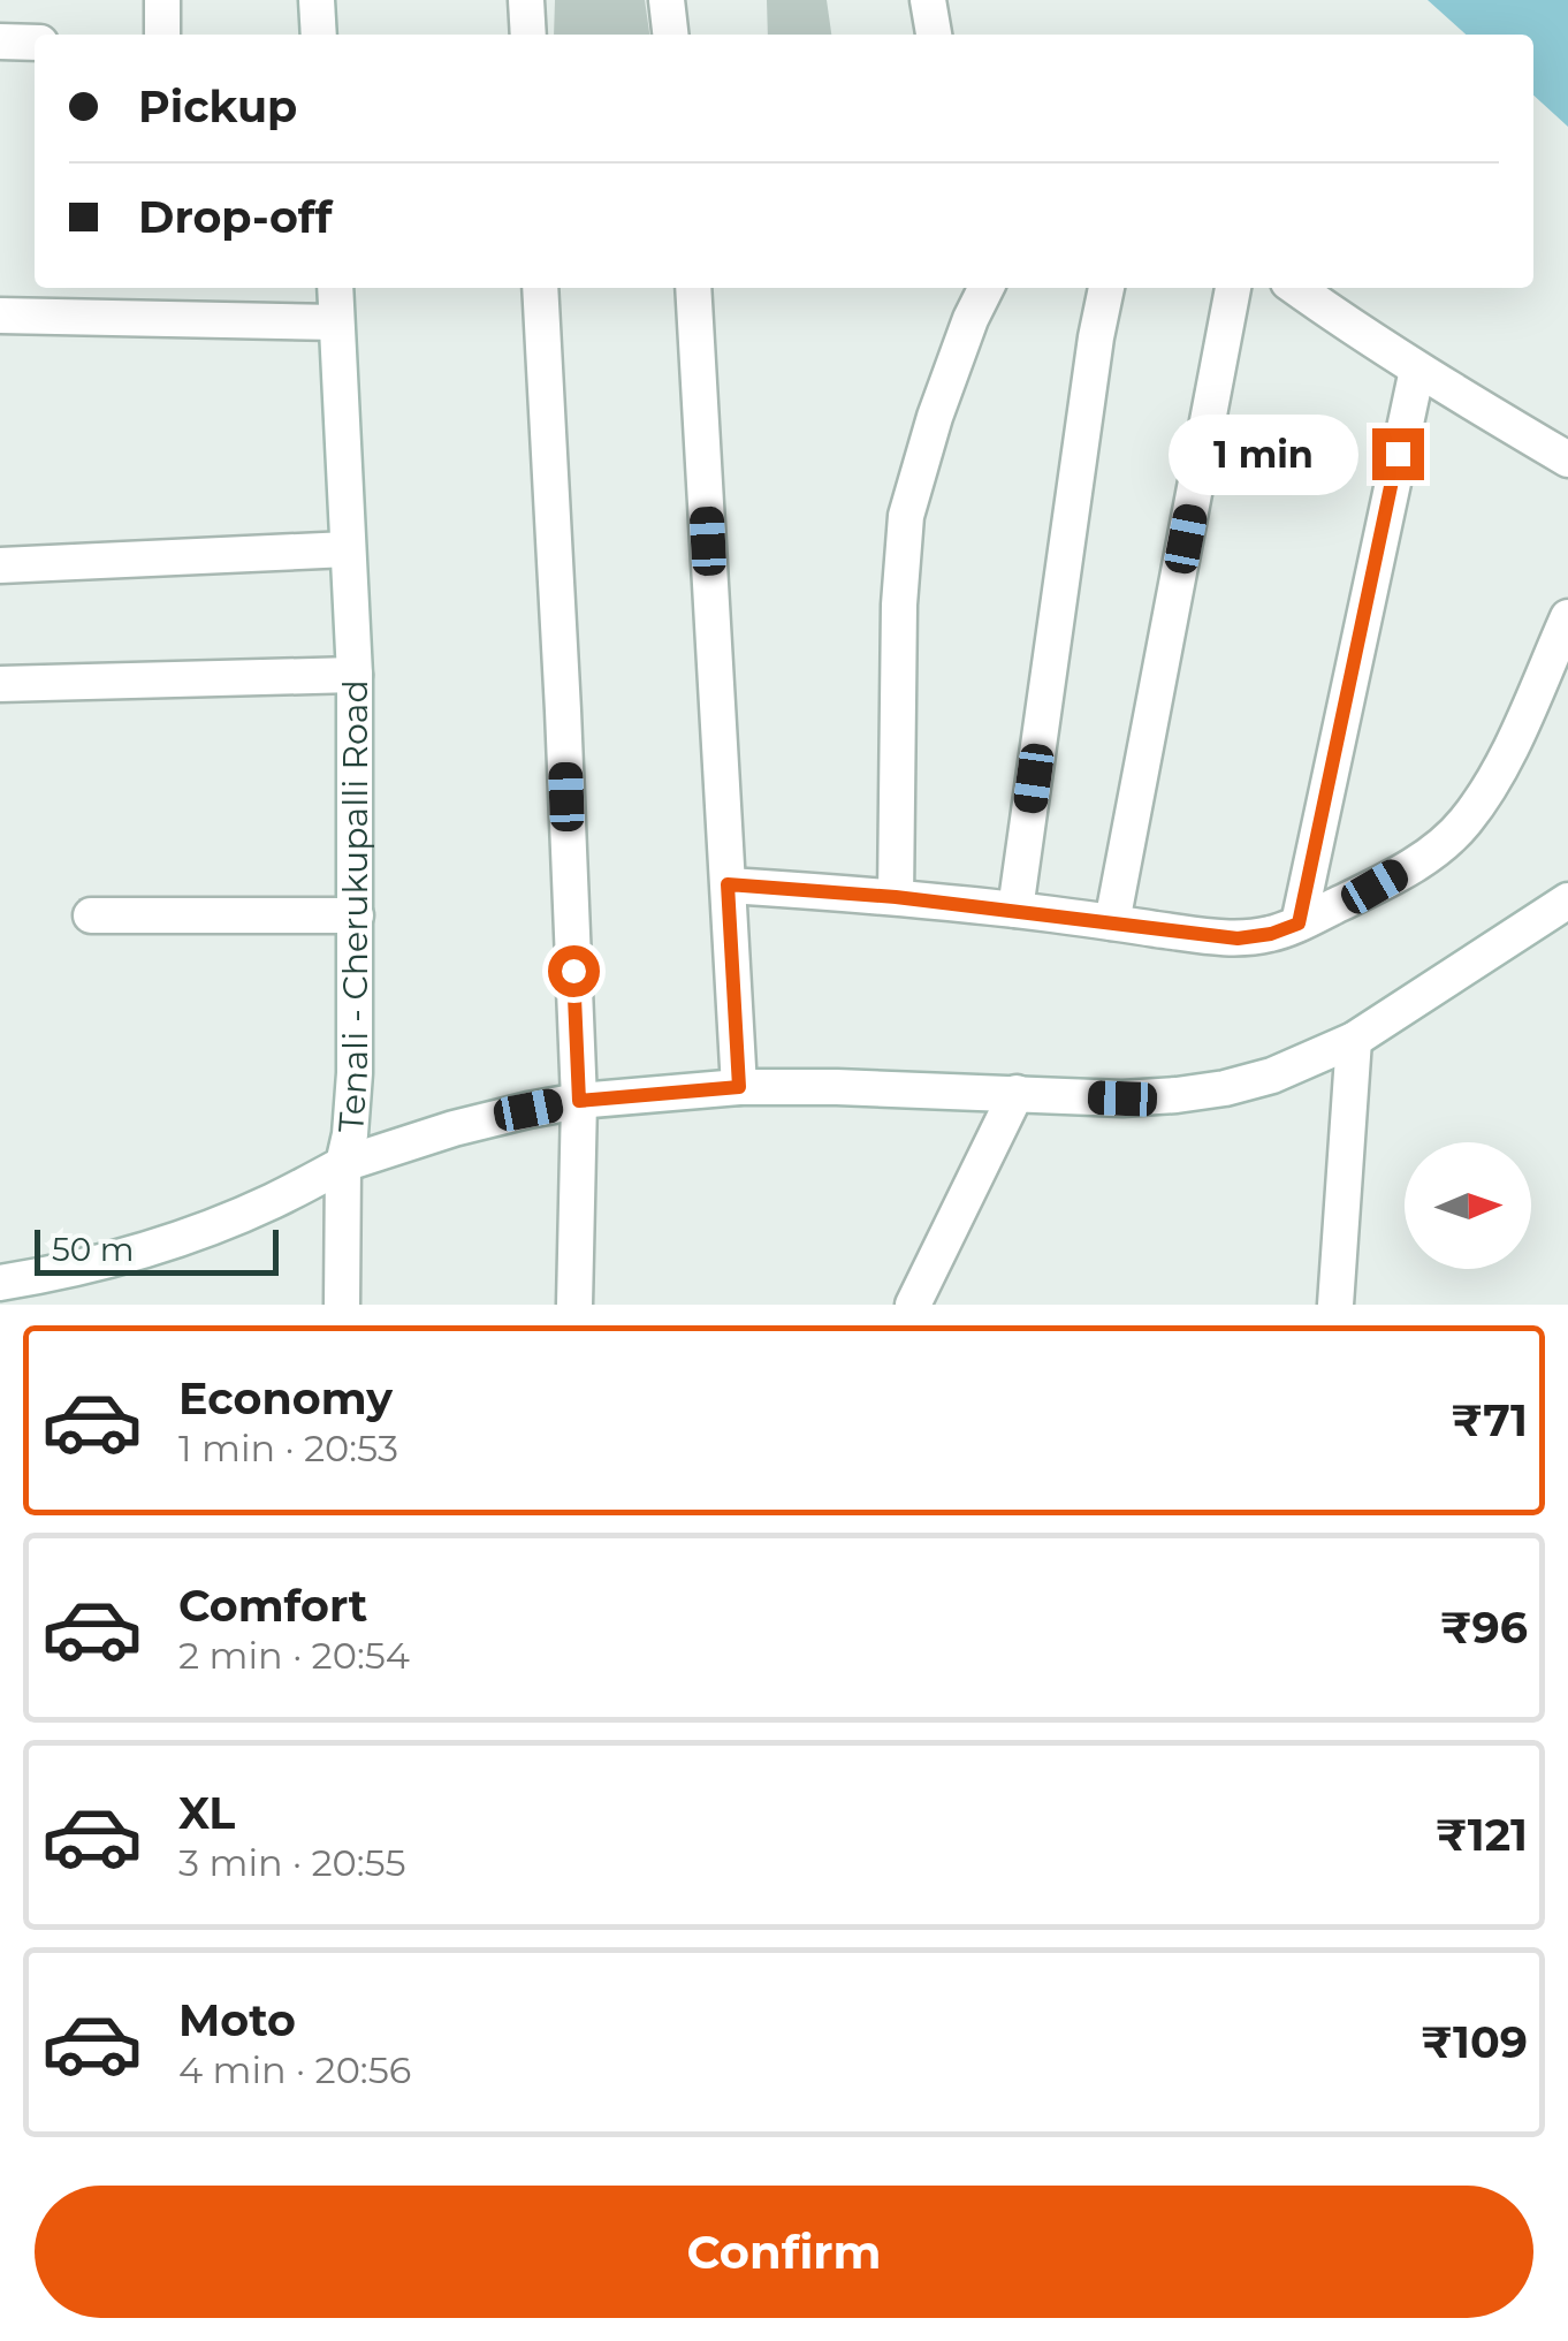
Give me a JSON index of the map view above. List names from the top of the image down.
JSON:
{
  "streets": {
    "street": ["Tenali - Cherukupalli Road"]
  },
  "scale_bar": "50 m",
  "north": "right",
  "page": {
    "banner": ["Pickup", "Drop-off"],
    "bubble": "1 min",
    "scale": "50 m",
    "list": [
      {
        "name": "Economy",
        "note": "1 min · 20:53",
        "value": "₹71"
      },
      {
        "name": "Comfort",
        "note": "2 min · 20:54",
        "value": "₹96"
      },
      {
        "name": "XL",
        "note": "3 min · 20:55",
        "value": "₹121"
      },
      {
        "name": "Moto",
        "note": "4 min · 20:56",
        "value": "₹109"
      }
    ],
    "buttons": "Confirm"
  }
}
